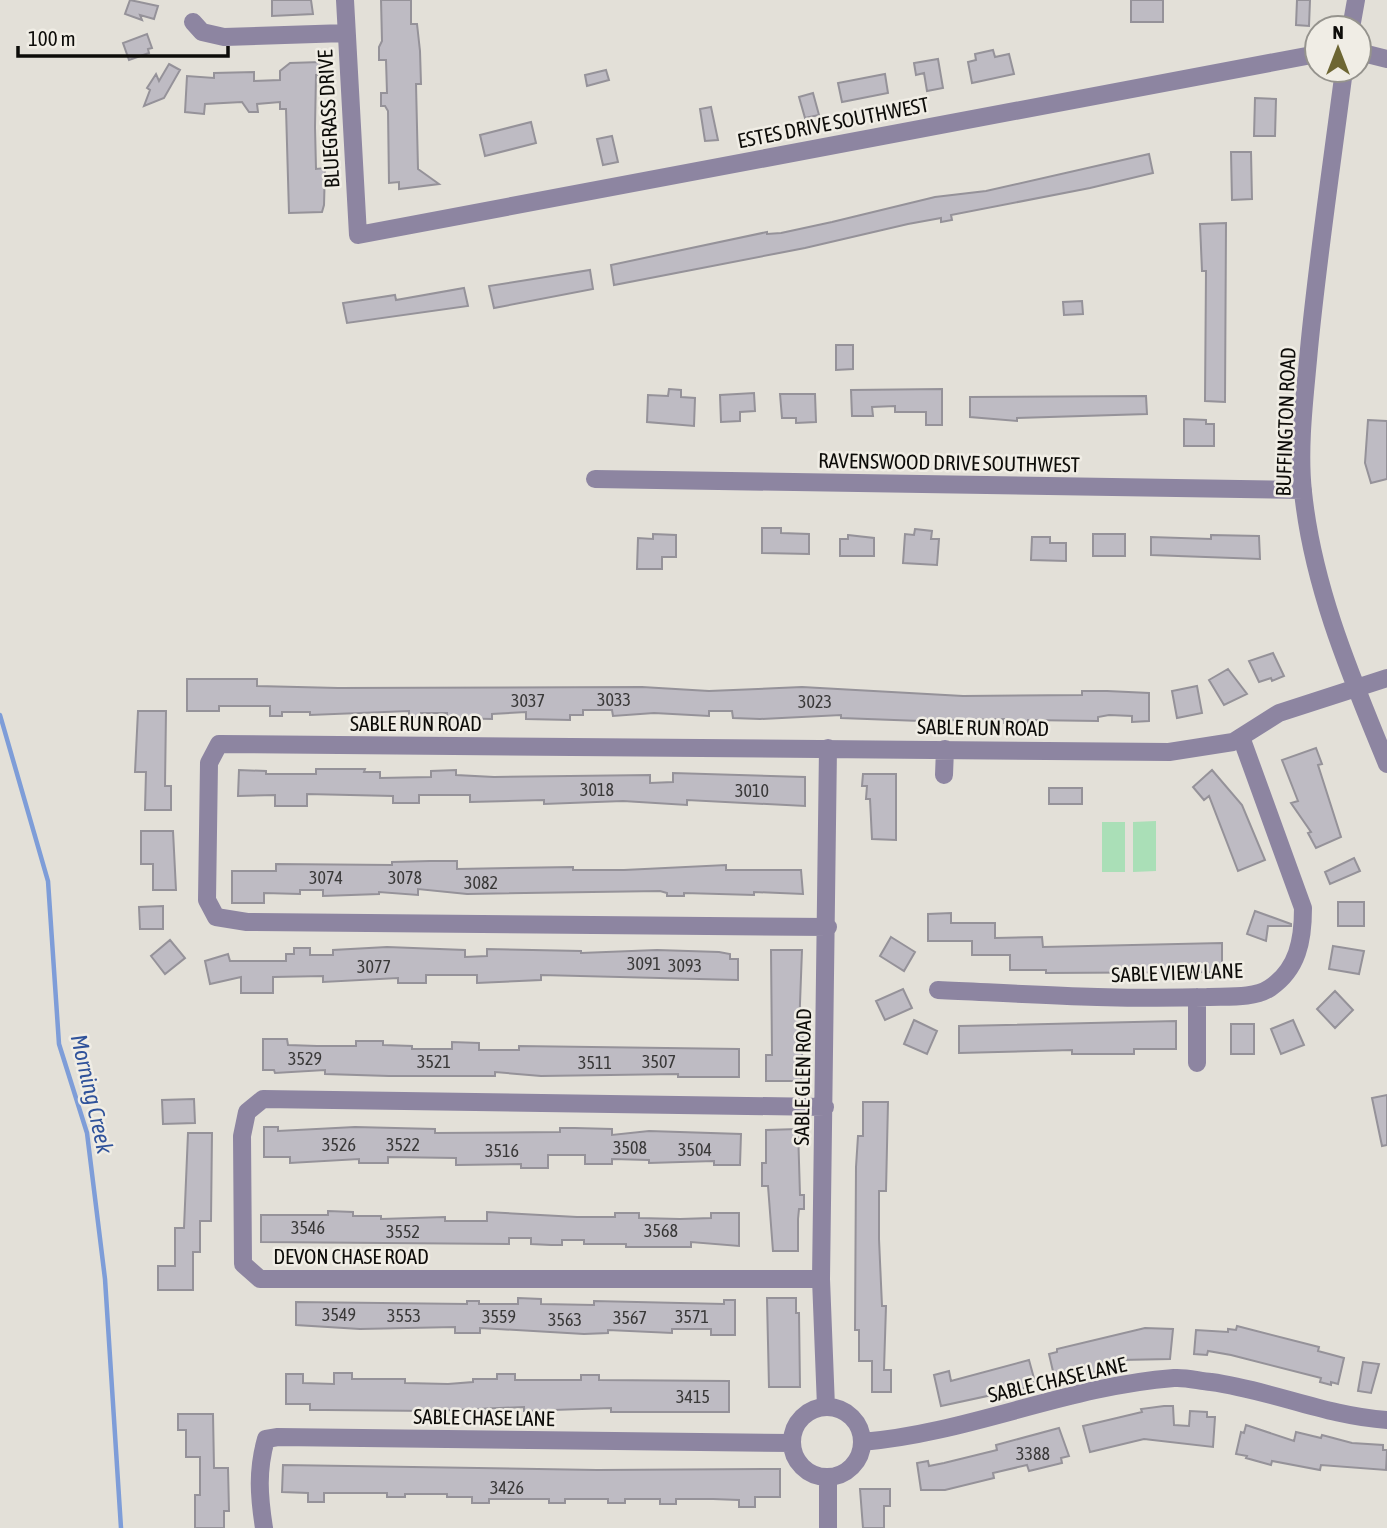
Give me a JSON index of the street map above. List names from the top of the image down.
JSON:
{
  "streets": {
    "street": [
      "BLUEGRASS DRIVE",
      "ESTES DRIVE SOUTHWEST",
      "BUFFINGTON ROAD",
      "RAVENSWOOD DRIVE SOUTHWEST",
      "SABLE RUN ROAD",
      "SABLE VIEW LANE",
      "SABLE GLEN ROAD",
      "DEVON CHASE ROAD",
      "SABLE CHASE LANE"
    ]
  },
  "crossings": [
    ["BLUEGRASS DRIVE", "ESTES DRIVE SOUTHWEST"],
    ["BUFFINGTON ROAD", "RAVENSWOOD DRIVE SOUTHWEST"],
    ["BUFFINGTON ROAD", "SABLE RUN ROAD"],
    ["SABLE RUN ROAD", "SABLE VIEW LANE"],
    ["SABLE RUN ROAD", "SABLE GLEN ROAD"],
    ["SABLE GLEN ROAD", "DEVON CHASE ROAD"],
    ["SABLE GLEN ROAD", "SABLE CHASE LANE"]
  ],
  "water": ["Morning Creek"],
  "house_numbers": [
    "3033",
    "3037",
    "3023",
    "3018",
    "3010",
    "3074",
    "3078",
    "3082",
    "3091",
    "3093",
    "3077",
    "3529",
    "3521",
    "3507",
    "3511",
    "3526",
    "3522",
    "3508",
    "3504",
    "3516",
    "3546",
    "3568",
    "3552",
    "3549",
    "3553",
    "3559",
    "3571",
    "3567",
    "3563",
    "3415",
    "3388",
    "3426"
  ],
  "scale_bar": "100 m",
  "north": "top"
}
